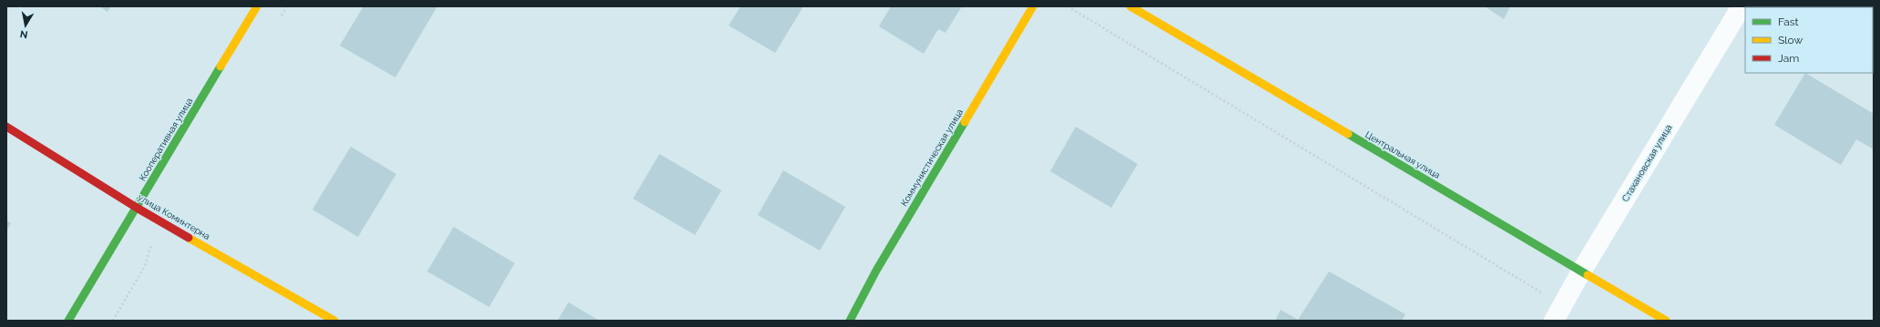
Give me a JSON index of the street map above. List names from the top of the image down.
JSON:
{
  "streets": {
    "street": [
      "Кооперативная улица",
      "Центральная улица",
      "Коммунистическая улица",
      "Стахановская улица",
      "улица Коминтерна"
    ]
  },
  "crossings": [
    ["Кооперативная улица", "улица Коминтерна"],
    ["Центральная улица", "Стахановская улица"]
  ],
  "legend": ["Fast", "Slow", "Jam"],
  "north": "bottom"
}
